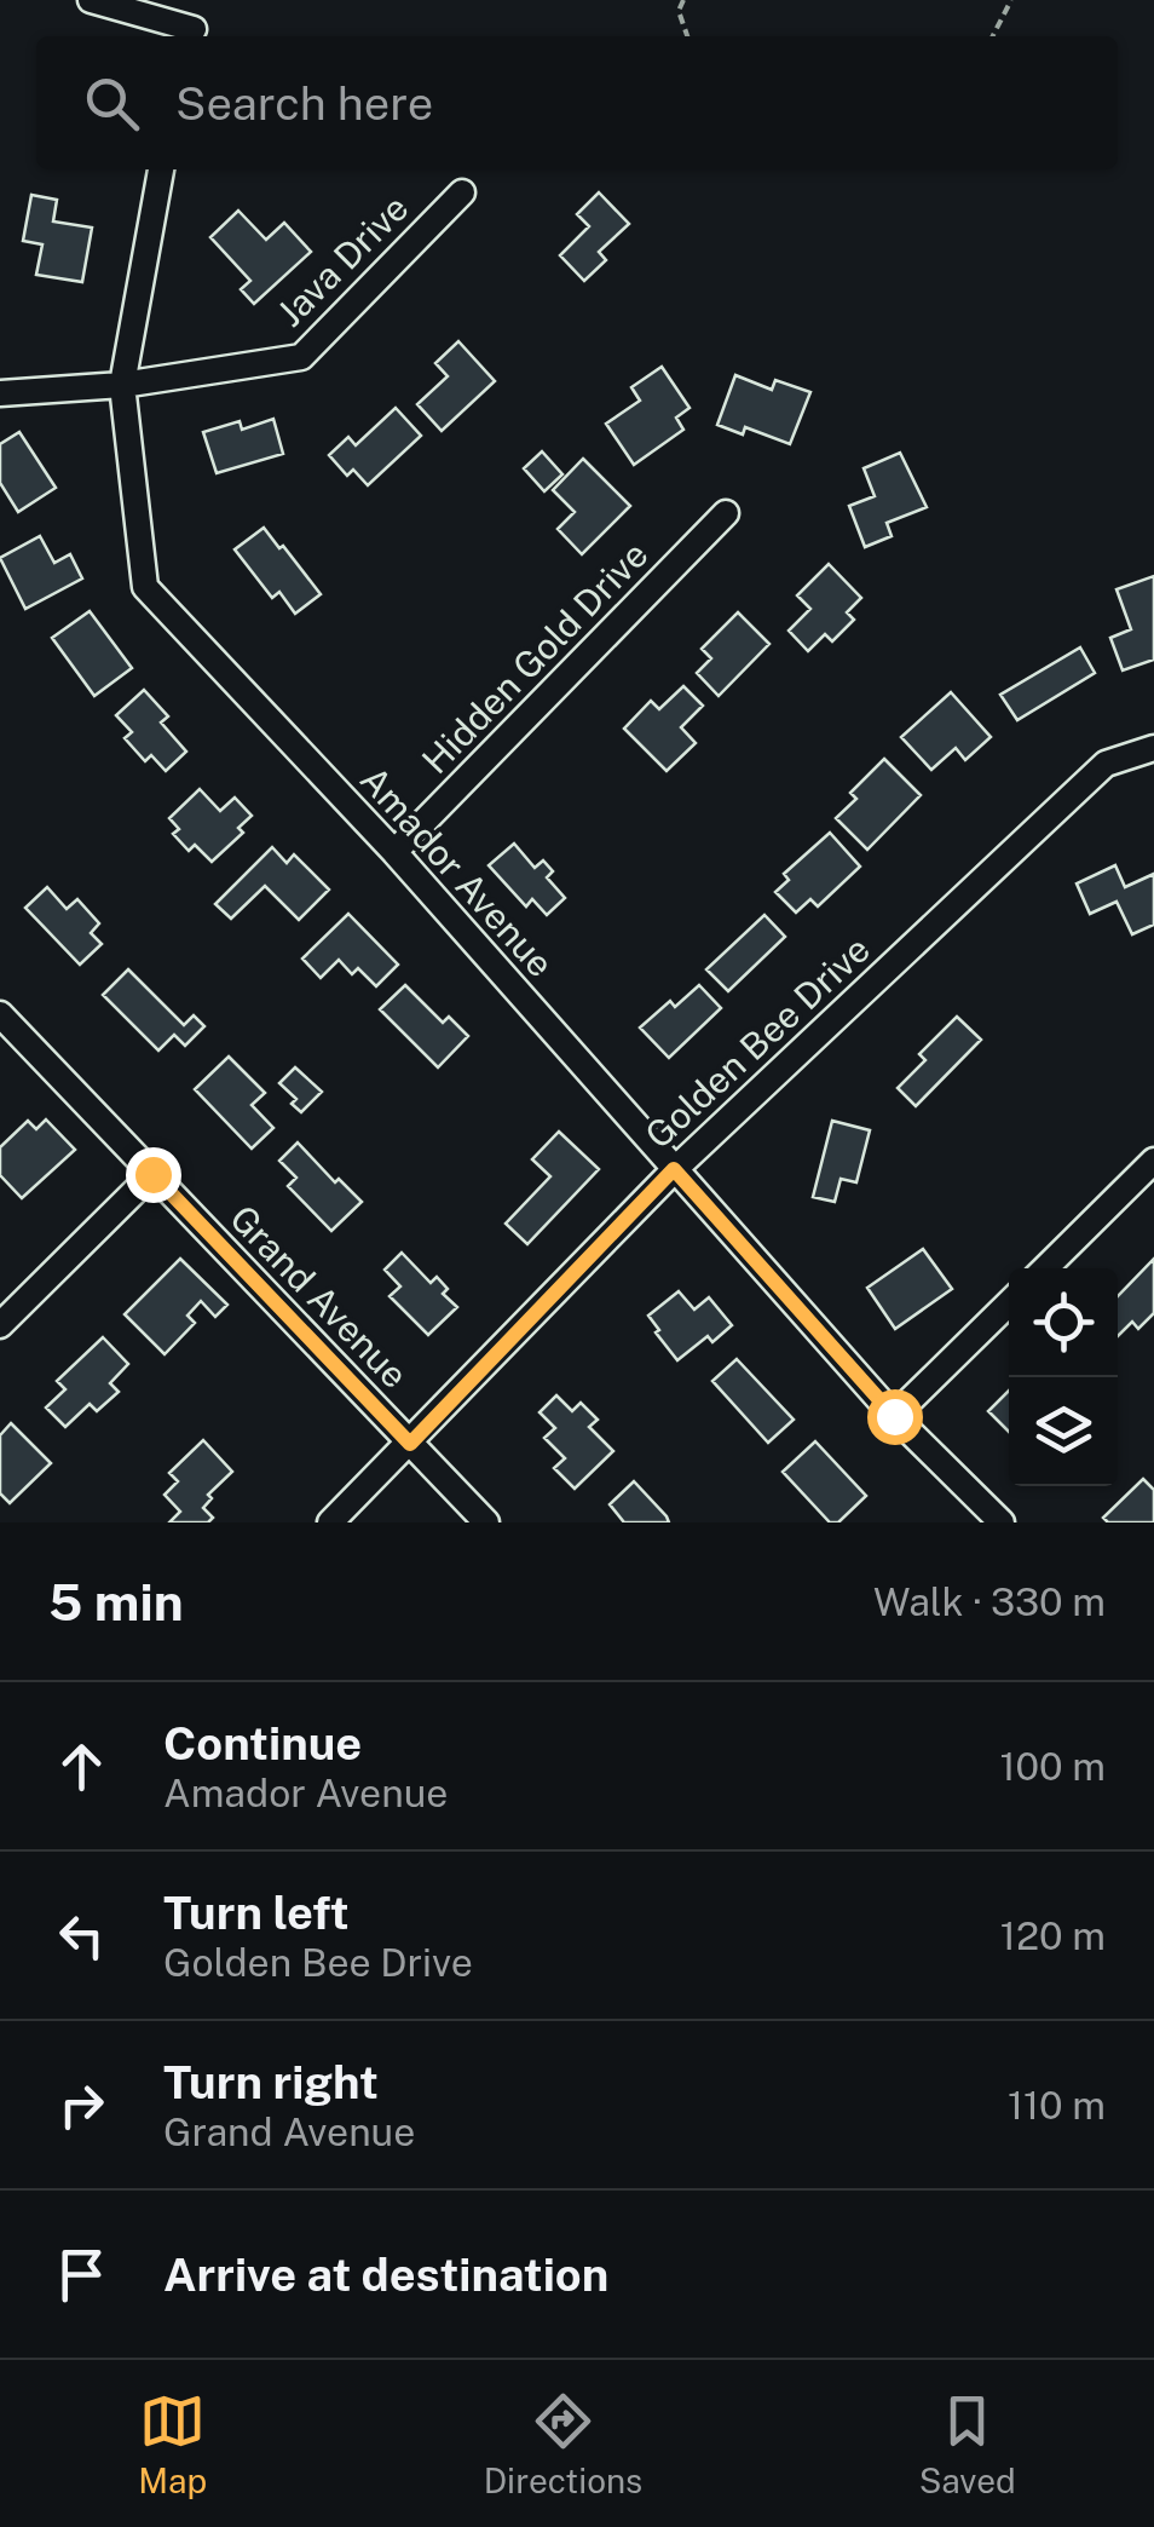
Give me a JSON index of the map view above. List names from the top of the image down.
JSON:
{
  "streets": {
    "street": [
      "Java Drive",
      "Hidden Gold Drive",
      "Amador Avenue",
      "Golden Bee Drive",
      "Grand Avenue"
    ]
  },
  "crossings": [
    ["Java Drive", "Amador Avenue"],
    ["Hidden Gold Drive", "Amador Avenue"],
    ["Amador Avenue", "Golden Bee Drive"],
    ["Golden Bee Drive", "Grand Avenue"]
  ],
  "page": {
    "search": "Search here",
    "heading": ["5 min", "Walk · 330 m"],
    "list": [
      ["Continue", "Amador Avenue", "100 m"],
      ["Turn left", "Golden Bee Drive", "120 m"],
      ["Turn right", "Grand Avenue", "110 m"],
      "Arrive at destination"
    ],
    "nav": ["Map", "Directions", "Saved"]
  }
}
